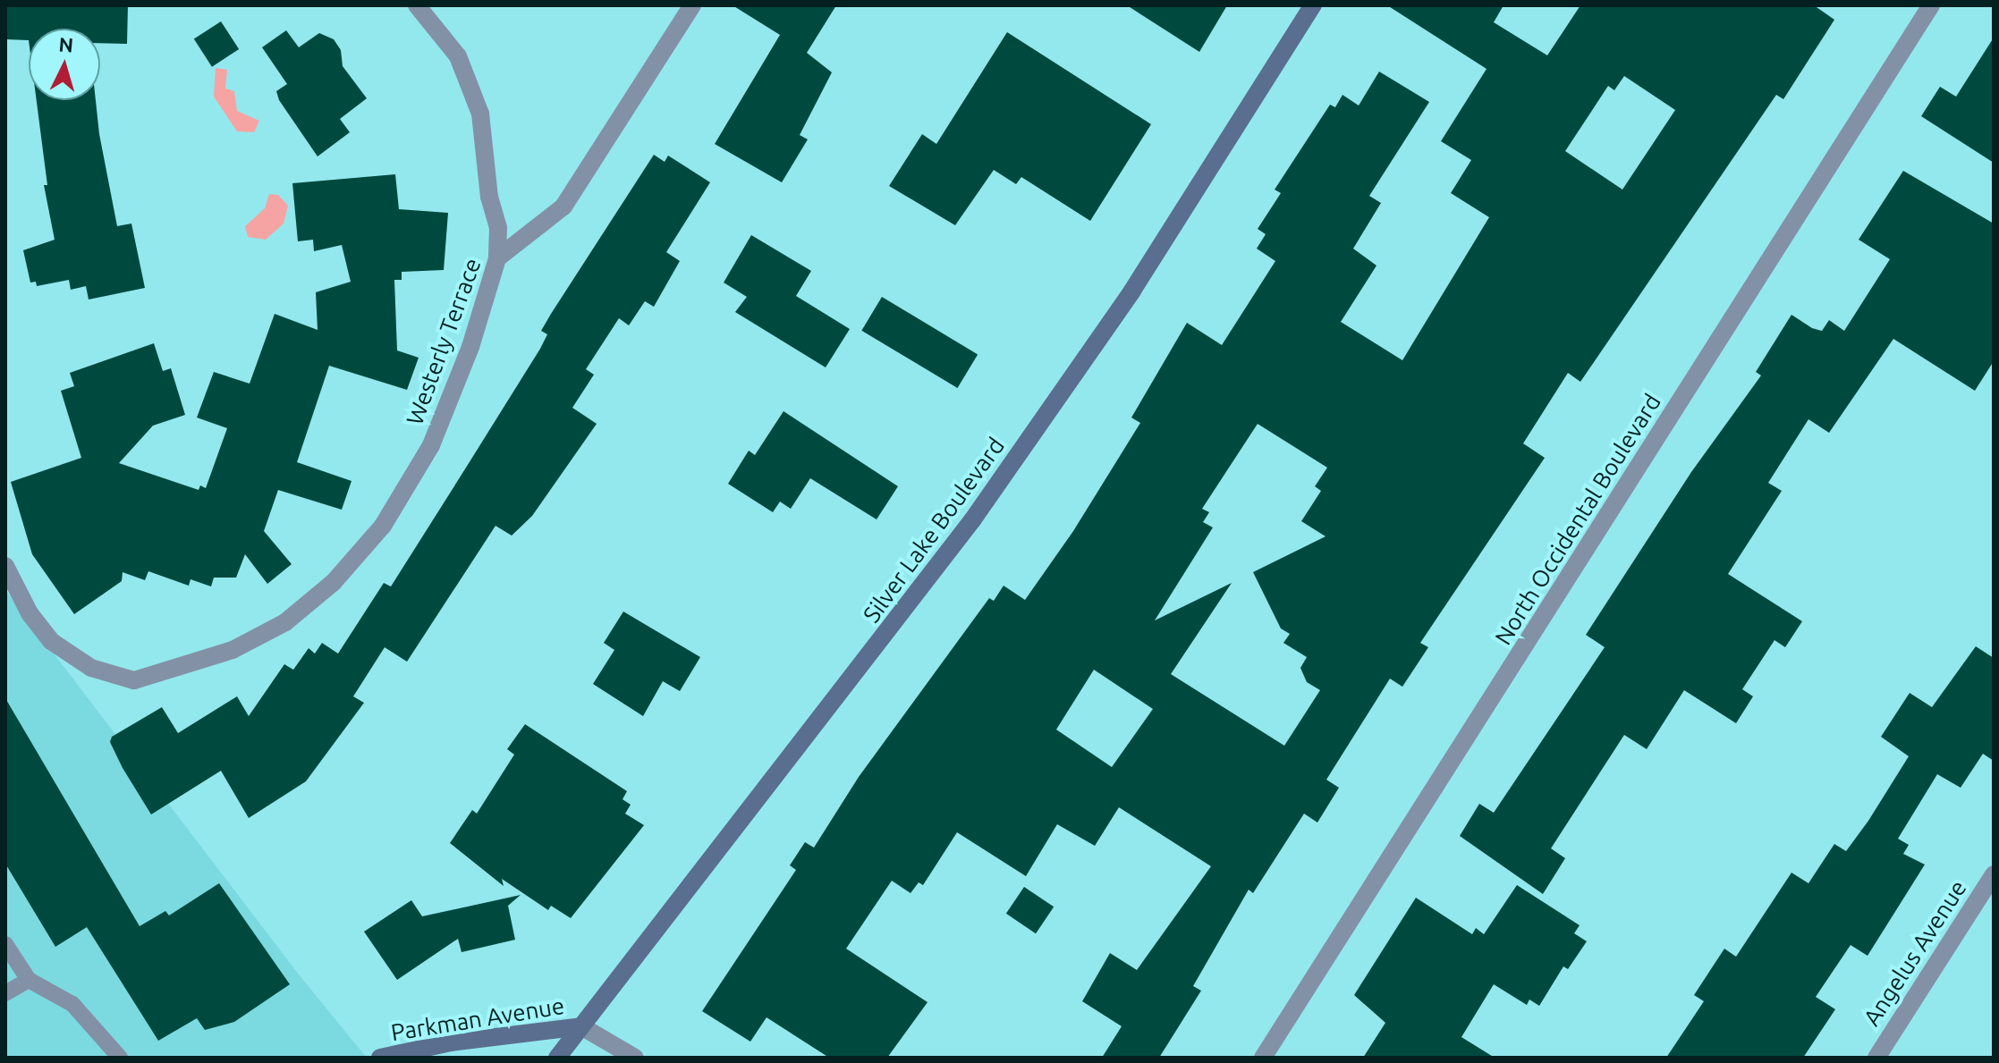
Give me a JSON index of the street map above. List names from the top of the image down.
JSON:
{
  "streets": {
    "main road": ["Silver Lake Boulevard", "Parkman Avenue"],
    "street": ["Westerly Terrace", "North Occidental Boulevard", "Angelus Avenue"]
  },
  "crossings": [
    ["Silver Lake Boulevard", "Parkman Avenue"]
  ],
  "north": "top"
}
